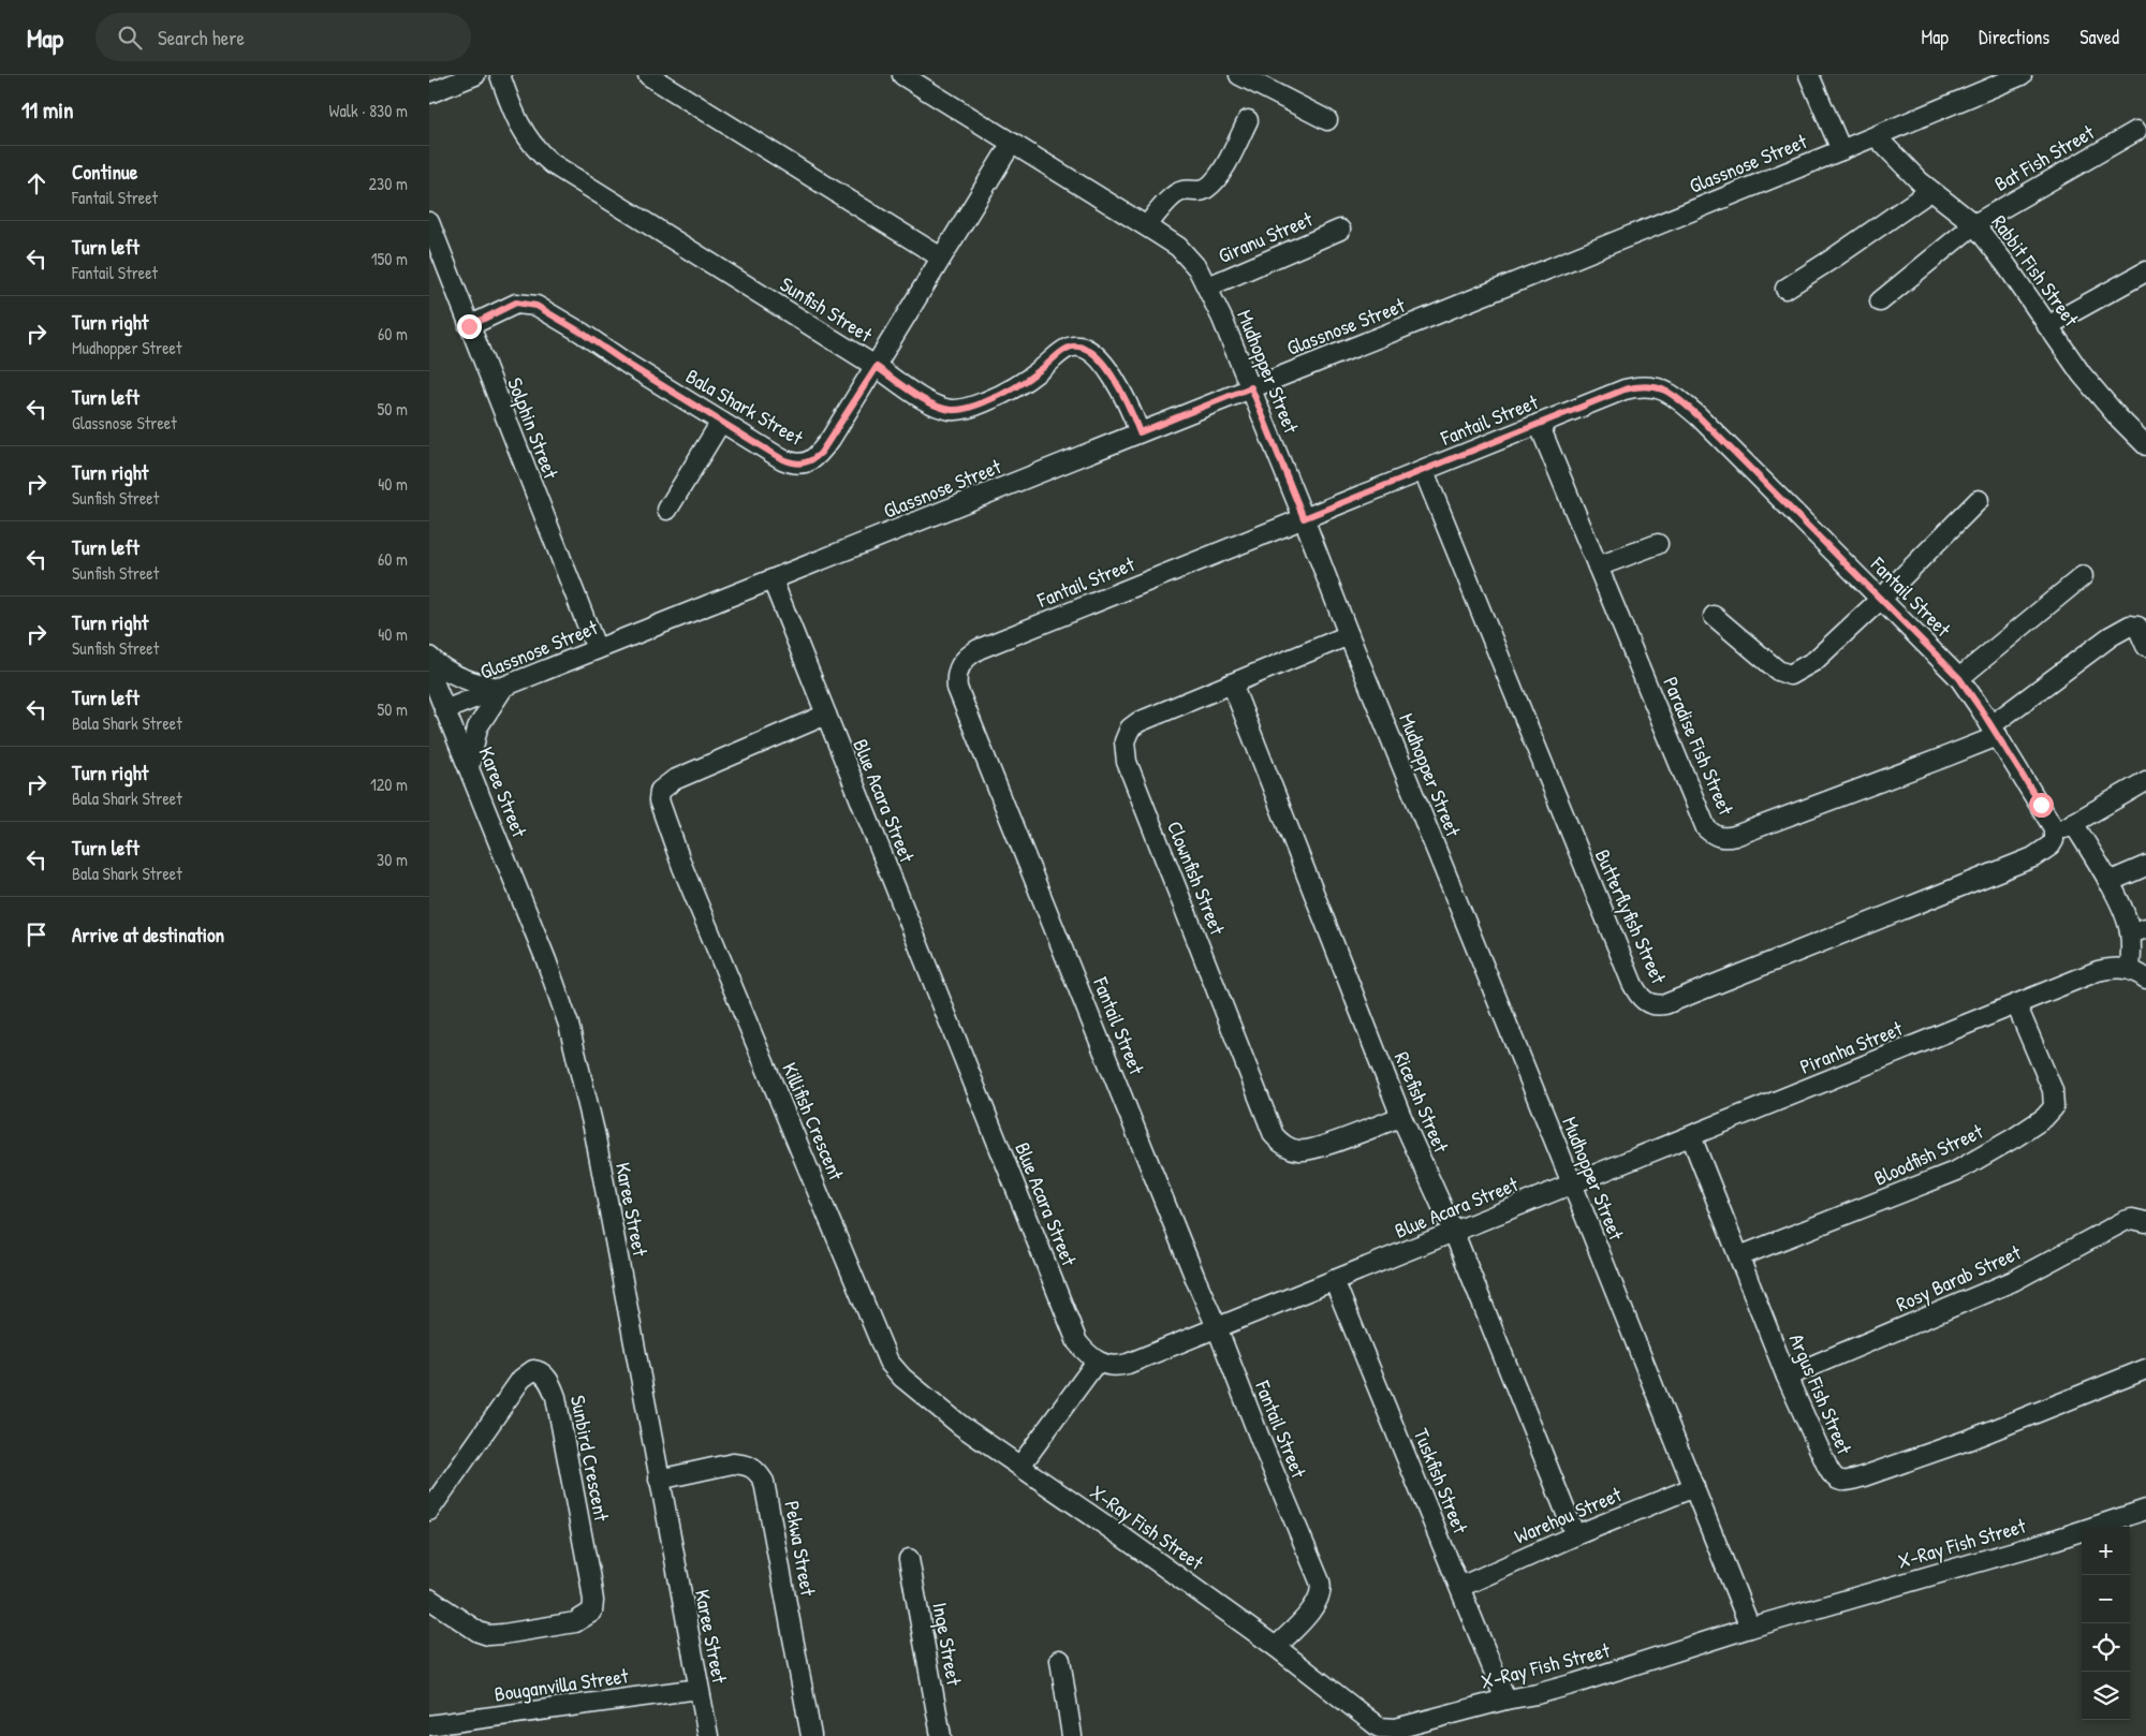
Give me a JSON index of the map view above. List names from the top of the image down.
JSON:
{
  "streets": {
    "street": [
      "Bat Fish Street",
      "Glassnose Street",
      "Giranu Street",
      "Rabbit Fish Street",
      "Sunfish Street",
      "Mudhopper Street",
      "Bala Shark Street",
      "Fantail Street",
      "Solphin Street",
      "Paradise Fish Street",
      "Karee Street",
      "Blue Acara Street",
      "Clownfish Street",
      "Butterflyfish Street",
      "Piranha Street",
      "Ricefish Street",
      "Killifish Crescent",
      "Bloodfish Street",
      "Rosy Barab Street",
      "Argus Fish Street",
      "Sunbird Crescent",
      "Tuskfish Street",
      "Warehou Street",
      "X-Ray Fish Street",
      "Pekwa Street",
      "Inqe Street",
      "Bouganvilla Street"
    ]
  },
  "crossings": [
    ["Bat Fish Street", "Rabbit Fish Street"],
    ["Glassnose Street", "Rabbit Fish Street"],
    ["Glassnose Street", "Sunfish Street"],
    ["Glassnose Street", "Mudhopper Street"],
    ["Glassnose Street", "Solphin Street"],
    ["Glassnose Street", "Karee Street"],
    ["Glassnose Street", "Blue Acara Street"],
    ["Giranu Street", "Mudhopper Street"],
    ["Sunfish Street", "Bala Shark Street"],
    ["Mudhopper Street", "Bala Shark Street"],
    ["Mudhopper Street", "Fantail Street"],
    ["Mudhopper Street", "Blue Acara Street"],
    ["Mudhopper Street", "Clownfish Street"],
    ["Mudhopper Street", "Piranha Street"],
    ["Mudhopper Street", "Warehou Street"],
    ["Mudhopper Street", "X-Ray Fish Street"],
    ["Bala Shark Street", "Solphin Street"],
    ["Fantail Street", "Paradise Fish Street"],
    ["Fantail Street", "Blue Acara Street"],
    ["Fantail Street", "Butterflyfish Street"],
    ["Fantail Street", "X-Ray Fish Street"],
    ["Karee Street", "Pekwa Street"],
    ["Karee Street", "Bouganvilla Street"],
    ["Blue Acara Street", "Piranha Street"],
    ["Blue Acara Street", "Ricefish Street"],
    ["Blue Acara Street", "Killifish Crescent"],
    ["Blue Acara Street", "Tuskfish Street"],
    ["Clownfish Street", "Ricefish Street"],
    ["Piranha Street", "Bloodfish Street"],
    ["Piranha Street", "Argus Fish Street"],
    ["Ricefish Street", "Warehou Street"],
    ["Killifish Crescent", "X-Ray Fish Street"],
    ["Bloodfish Street", "Argus Fish Street"],
    ["Rosy Barab Street", "Argus Fish Street"],
    ["Tuskfish Street", "Warehou Street"],
    ["Tuskfish Street", "X-Ray Fish Street"]
  ],
  "page": {
    "header": "Map",
    "search": "Search here",
    "nav": ["Map", "Directions", "Saved"],
    "heading": ["11 min", "Walk · 830 m"],
    "list": [
      ["Continue", "Fantail Street", "230 m"],
      ["Turn left", "Fantail Street", "150 m"],
      ["Turn right", "Mudhopper Street", "60 m"],
      ["Turn left", "Glassnose Street", "50 m"],
      ["Turn right", "Sunfish Street", "40 m"],
      ["Turn left", "Sunfish Street", "60 m"],
      ["Turn right", "Sunfish Street", "40 m"],
      ["Turn left", "Bala Shark Street", "50 m"],
      ["Turn right", "Bala Shark Street", "120 m"],
      ["Turn left", "Bala Shark Street", "30 m"],
      "Arrive at destination"
    ],
    "map_buttons": ["+", "−"]
  }
}
